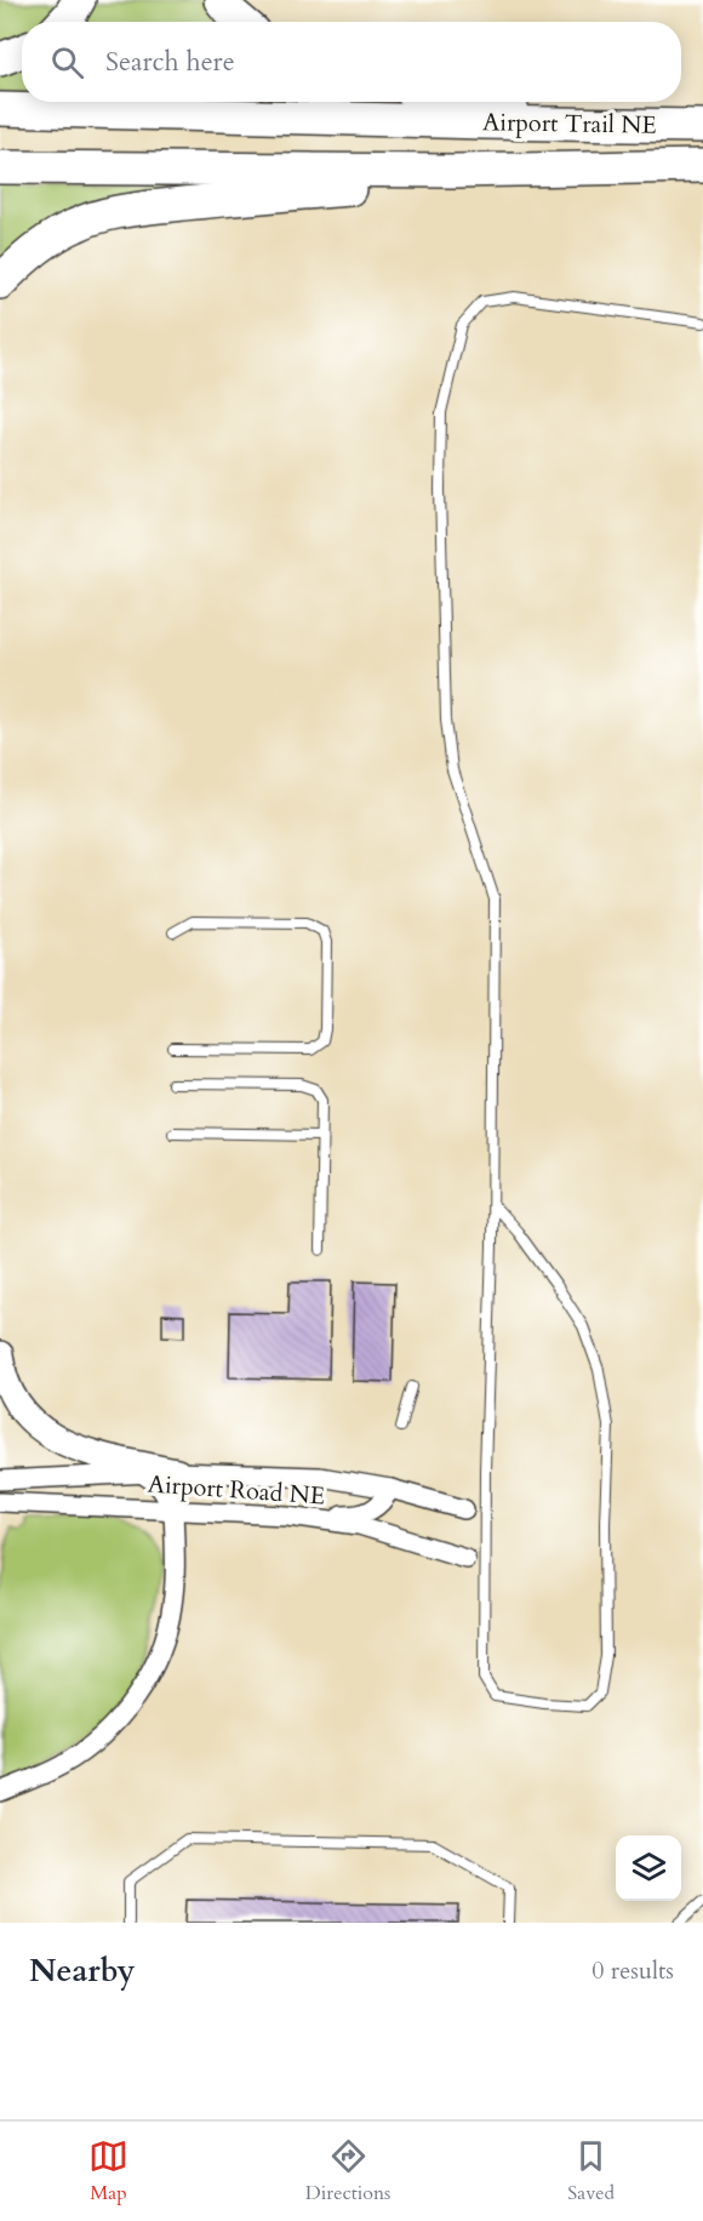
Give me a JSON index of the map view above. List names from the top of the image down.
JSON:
{
  "streets": {
    "highway": ["Airport Trail NE"],
    "street": ["Airport Road NE"]
  },
  "page": {
    "search": "Search here",
    "heading": ["Nearby", "0 results"],
    "nav": ["Map", "Directions", "Saved"]
  }
}
